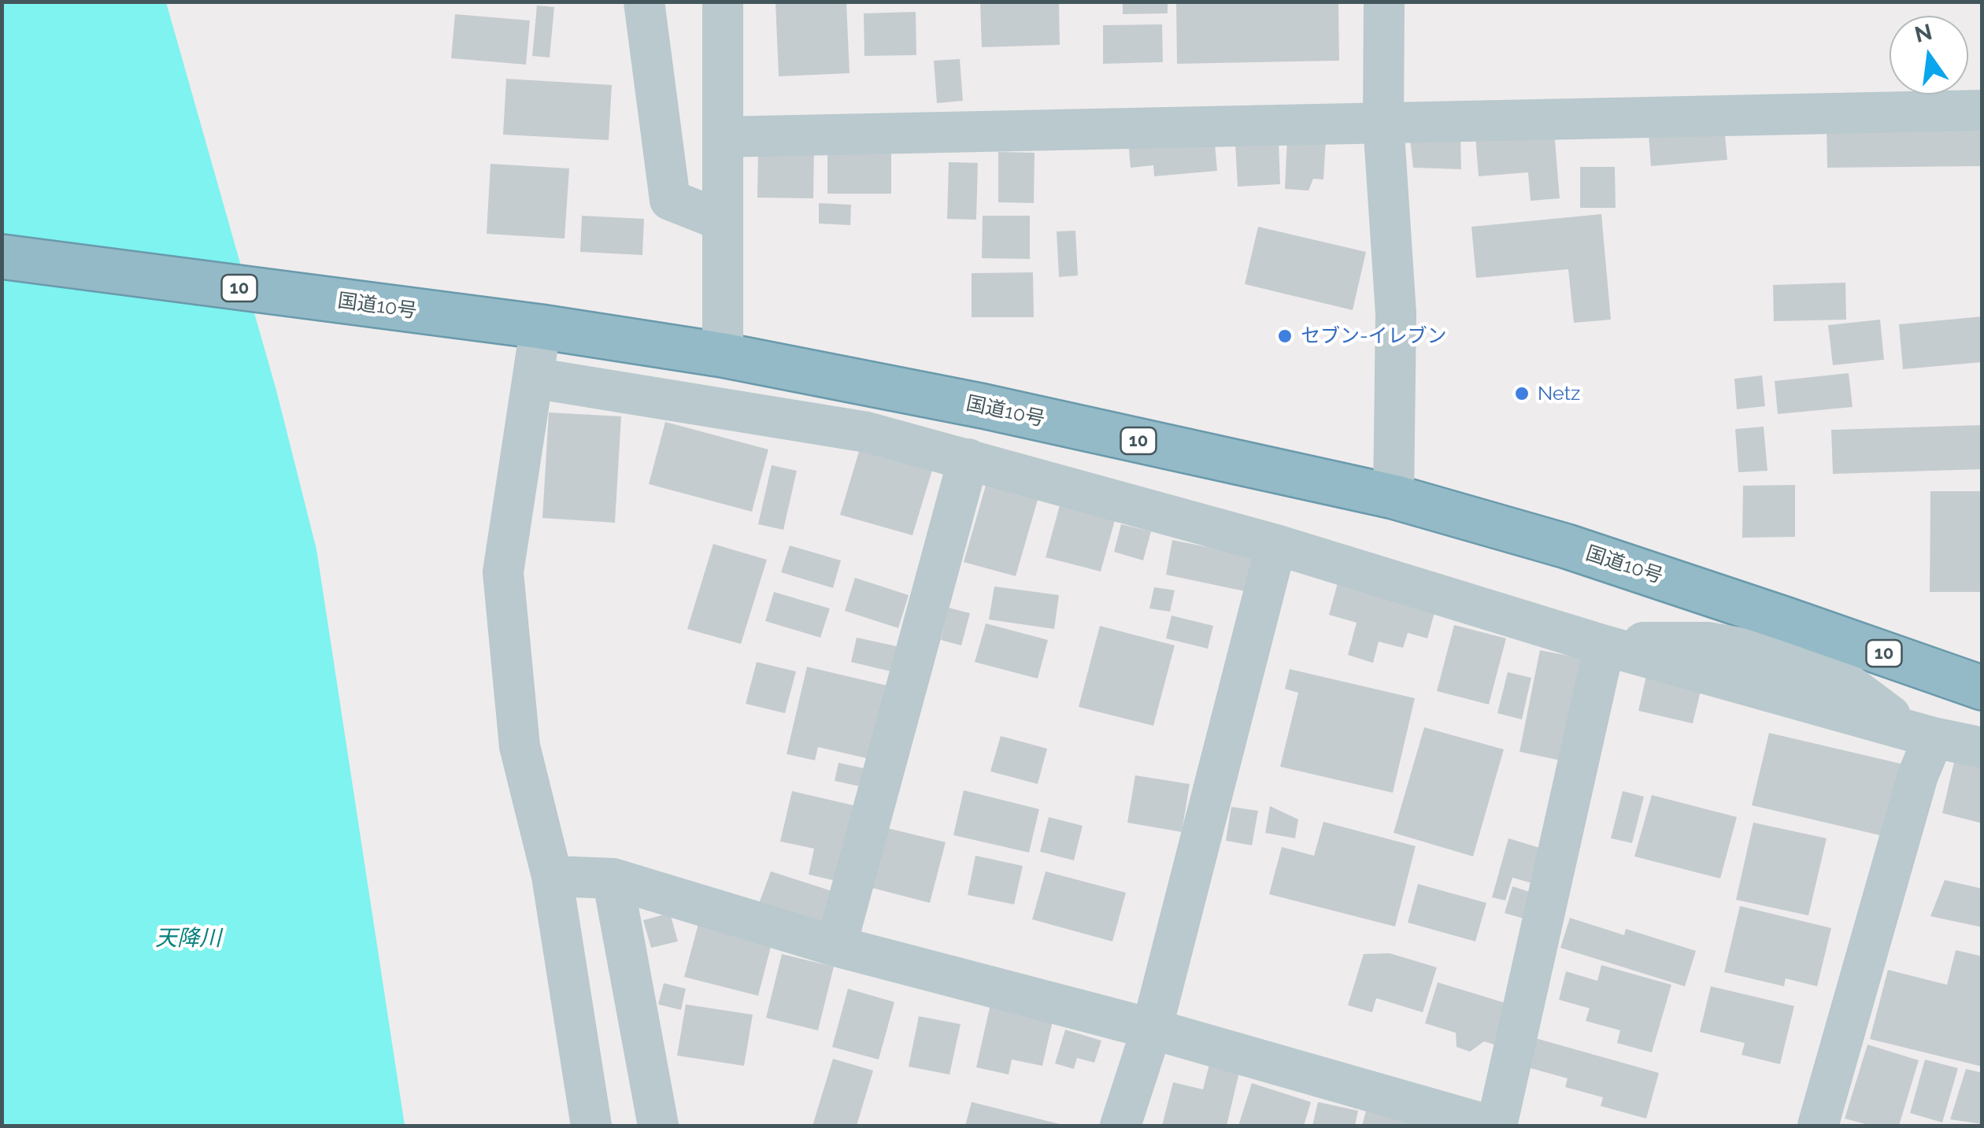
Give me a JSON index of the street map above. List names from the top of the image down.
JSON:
{
  "streets": {
    "highway": ["10", "国道10号"]
  },
  "water": ["天降川"],
  "places": ["セブン-イレブン", "Netz"],
  "north": "top"
}
